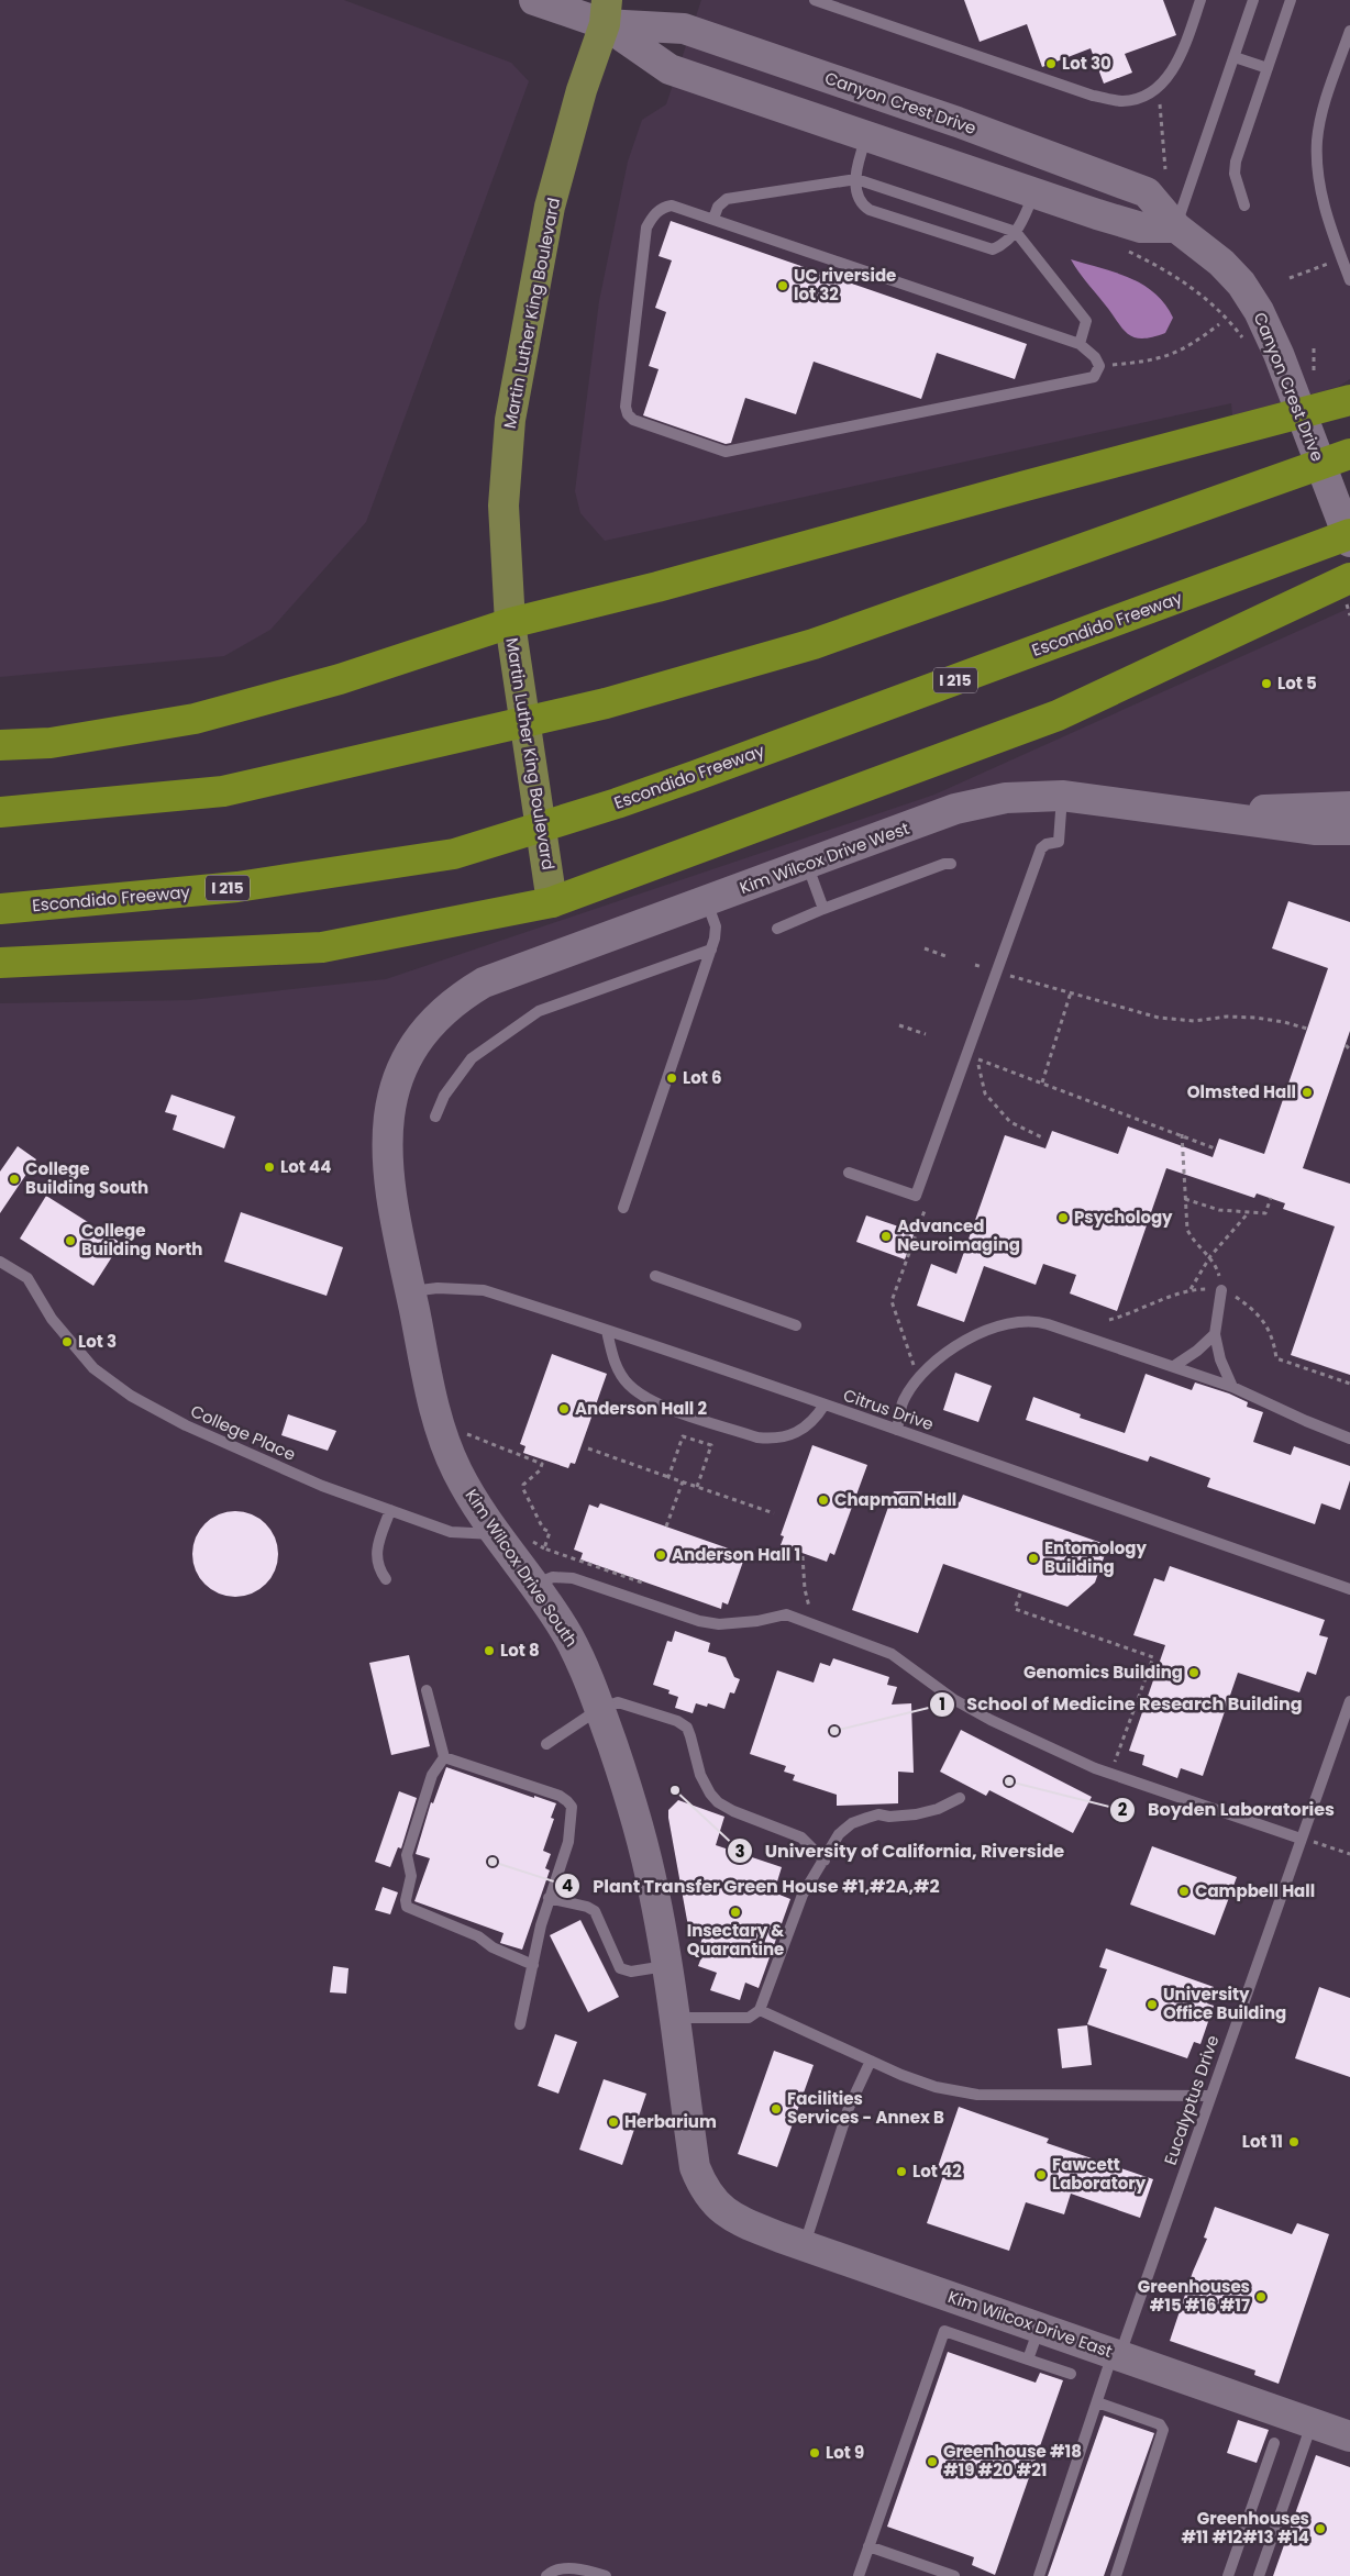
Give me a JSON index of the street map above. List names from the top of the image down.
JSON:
{
  "streets": {
    "highway": ["Escondido Freeway", "I 215"],
    "main road": ["Martin Luther King Boulevard"],
    "street": [
      "Canyon Crest Drive",
      "Kim Wilcox Drive West",
      "Kim Wilcox Drive South",
      "Kim Wilcox Drive East"
    ],
    "lane": ["Citrus Drive", "College Place", "Eucalyptus Drive"]
  },
  "crossings": [
    ["Canyon Crest Drive", "Martin Luther King Boulevard"],
    ["Kim Wilcox Drive West", "Kim Wilcox Drive South"],
    ["Citrus Drive", "Kim Wilcox Drive South"],
    ["College Place", "Kim Wilcox Drive South"],
    ["Kim Wilcox Drive South", "Kim Wilcox Drive East"],
    ["Eucalyptus Drive", "Kim Wilcox Drive East"]
  ],
  "places": [
    "Lot 30",
    "UC riverside lot 32",
    "Lot 5",
    "Lot 6",
    "Olmsted Hall",
    "Lot 44",
    "College Building South",
    "Psychology",
    "Advanced Neuroimaging",
    "College Building North",
    "Lot 3",
    "Anderson Hall 2",
    "Chapman Hall",
    "Anderson Hall 1",
    "Entomology Building",
    "Lot 8",
    "Genomics Building",
    "School of Medicine Research Building",
    "Boyden Laboratories",
    "University of California, Riverside",
    "Plant Transfer Green House #1,#2A,#2",
    "Campbell Hall",
    "Insectary & Quarantine",
    "University Office Building",
    "Facilities Services - Annex B",
    "Herbarium",
    "Lot 11",
    "Lot 42",
    "Fawcett Laboratory",
    "Greenhouses #15 #16 #17",
    "Lot 9",
    "Greenhouse #18 #19 #20 #21",
    "Greenhouses #11 #12#13 #14"
  ]
}
